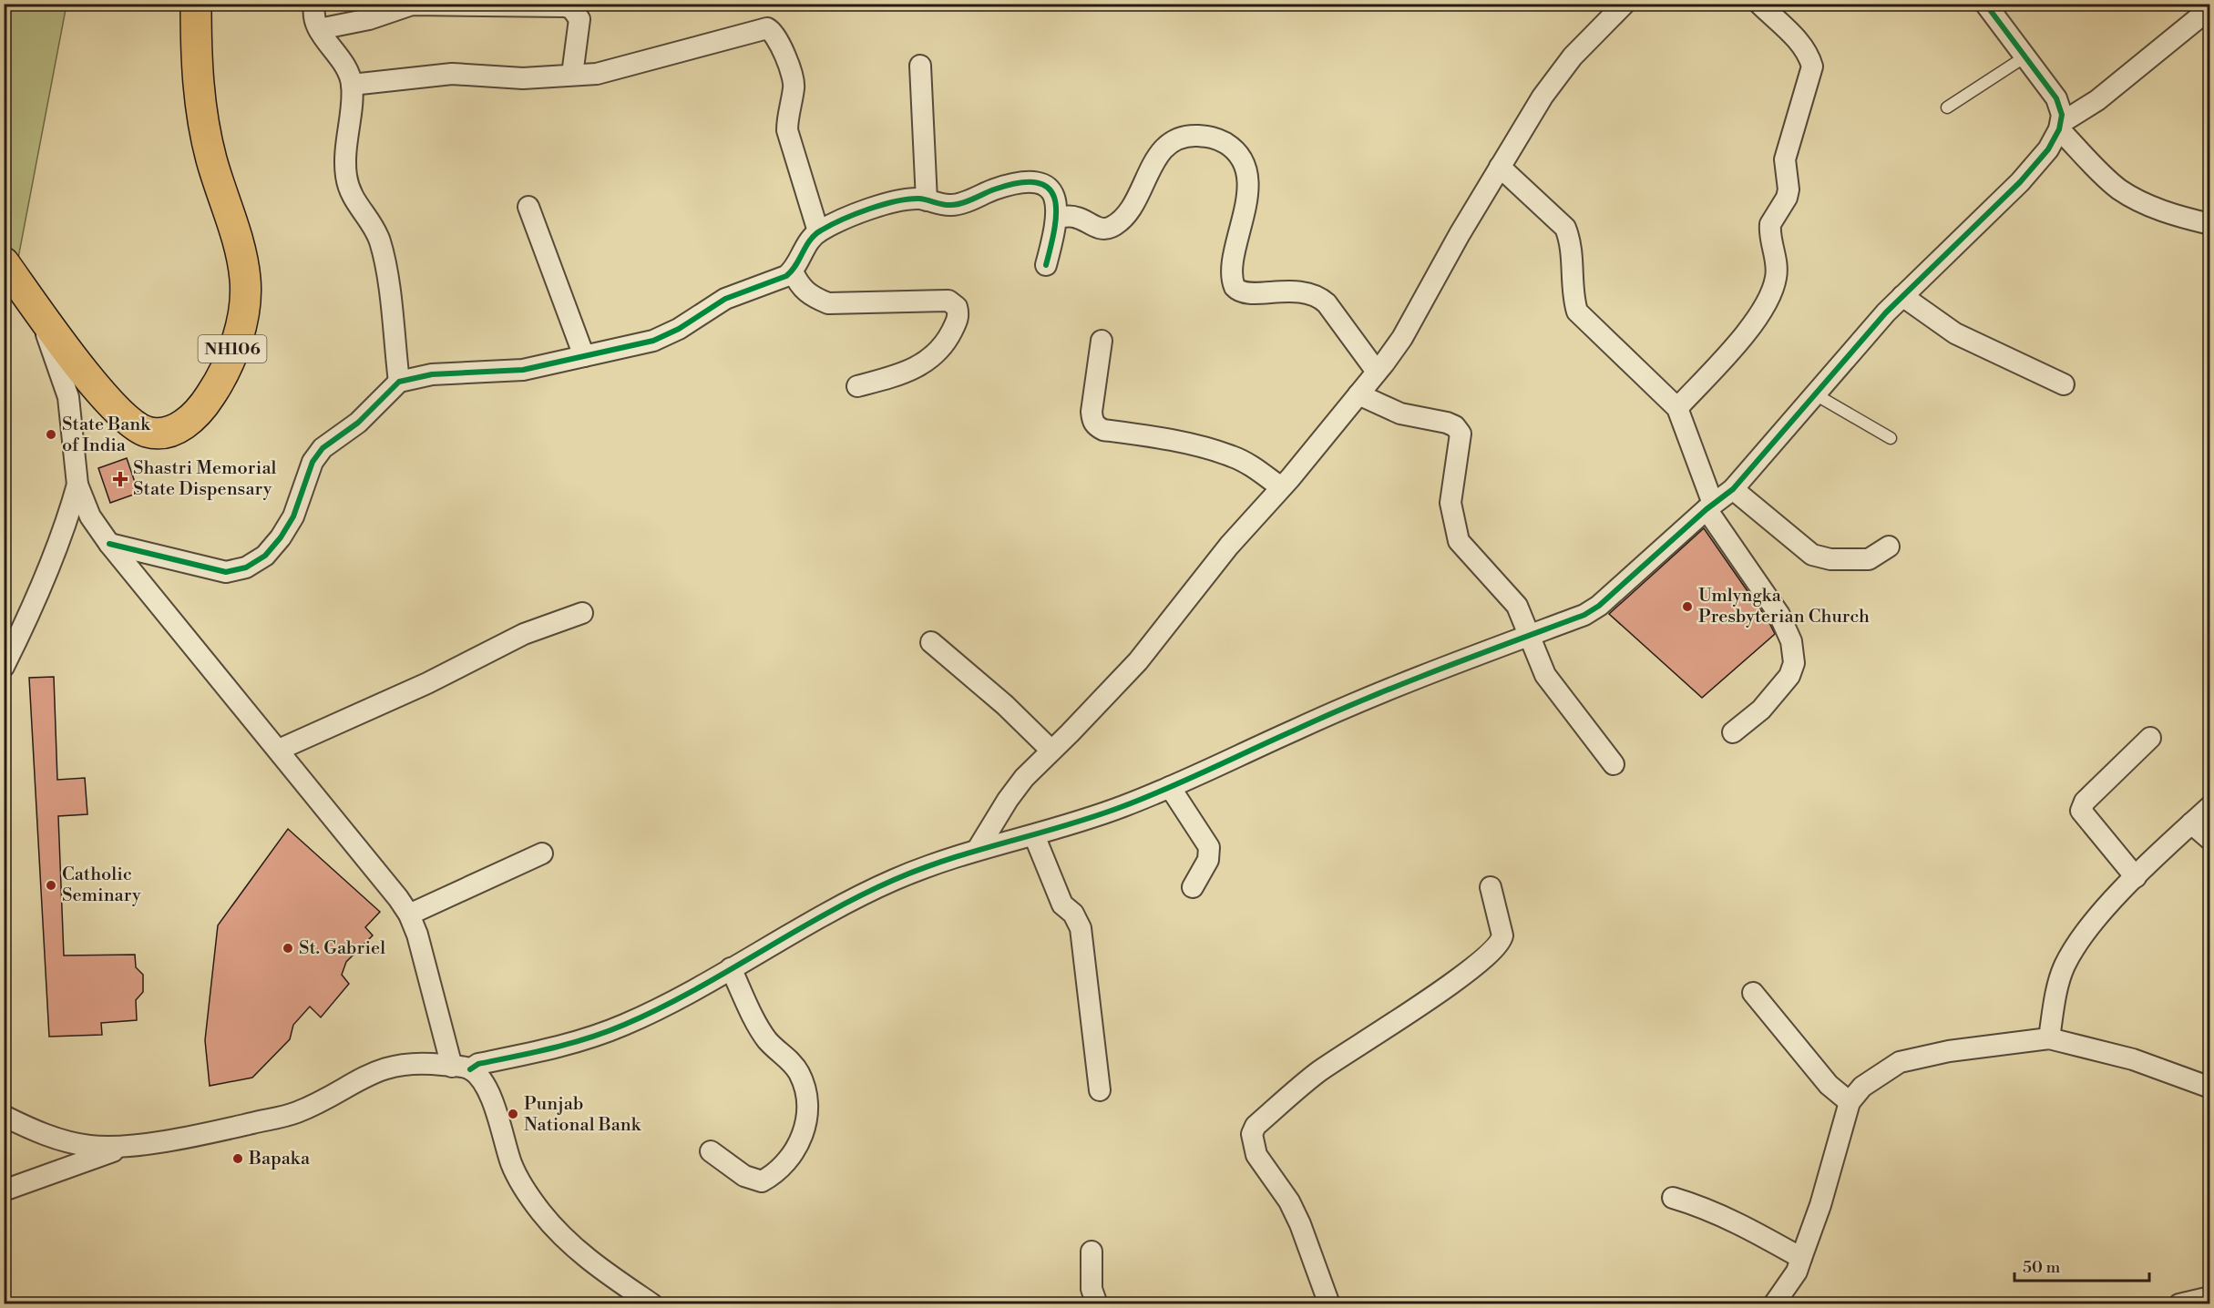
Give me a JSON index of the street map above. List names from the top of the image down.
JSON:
{
  "streets": {
    "highway": ["NH106"]
  },
  "places": {
    "other": [
      "State Bank of India",
      "Umlyngka Presbyterian Church",
      "Catholic Seminary",
      "St. Gabriel",
      "Punjab National Bank",
      "Bapaka"
    ],
    "health": ["Shastri Memorial State Dispensary"]
  },
  "scale_bar": "50 m"
}
